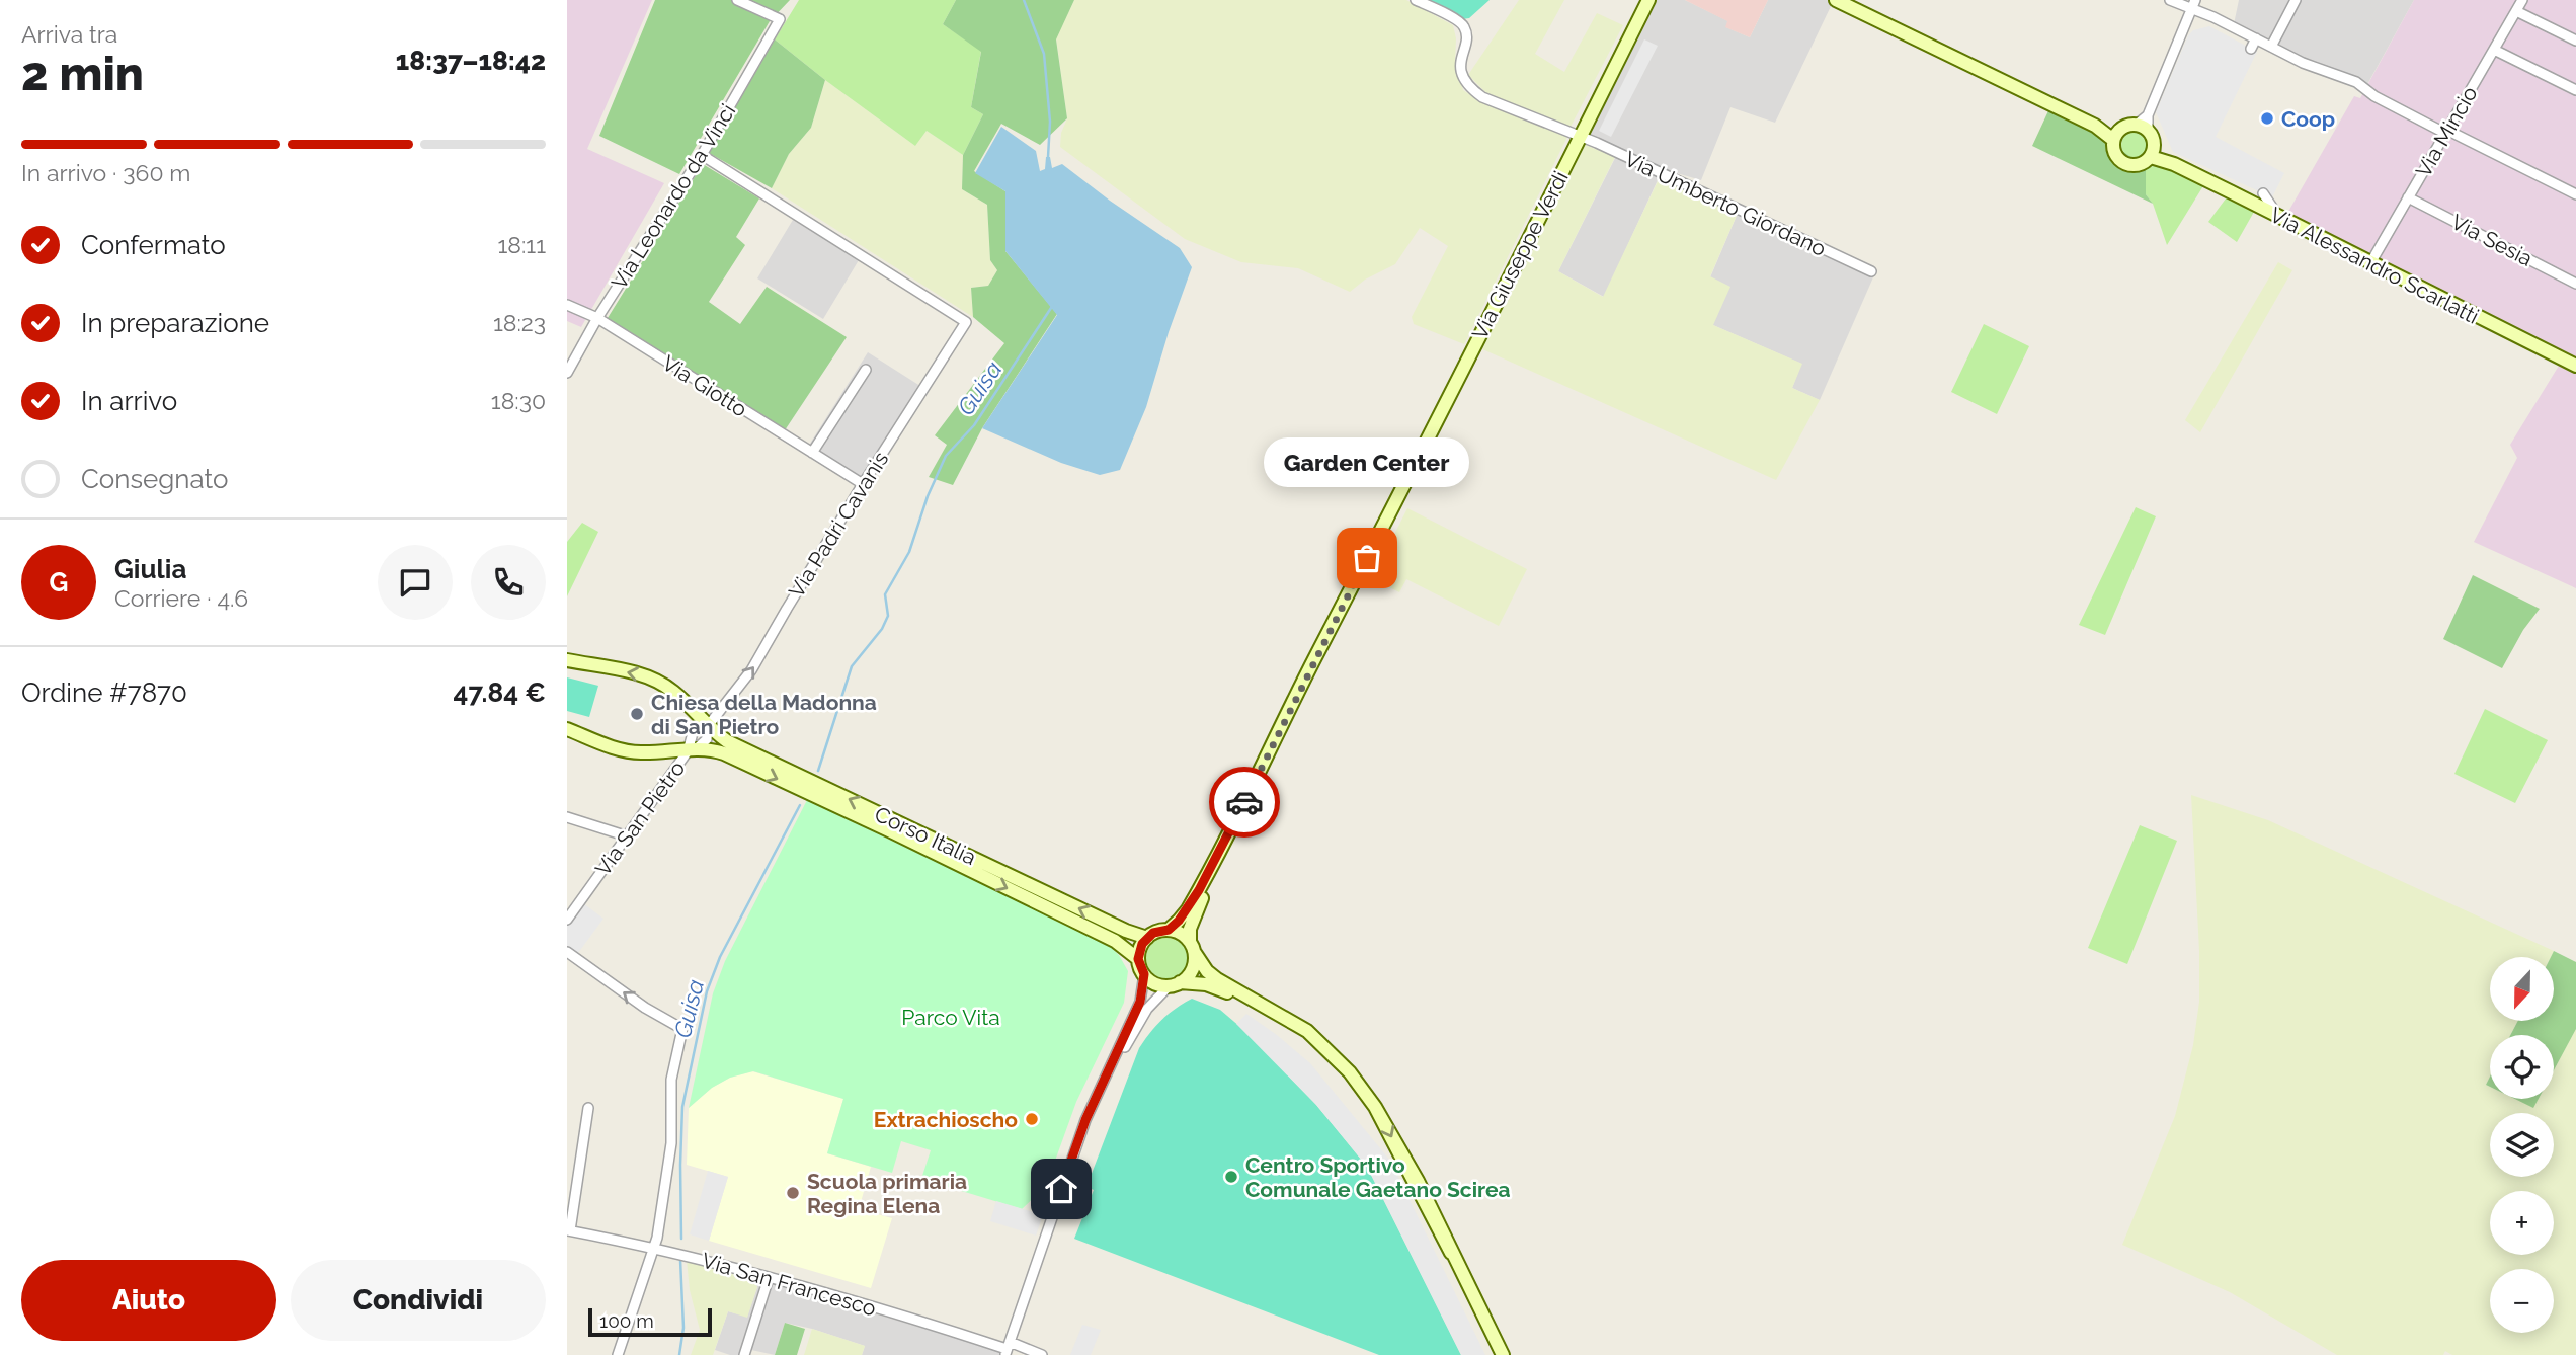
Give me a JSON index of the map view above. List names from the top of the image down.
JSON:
{
  "streets": {
    "street": [
      "Via Mincio",
      "Via Leonardo da Vinci",
      "Via Umberto Giordano",
      "Via Sesia",
      "Via Giuseppe Verdi",
      "Via Alessandro Scarlatti",
      "Via Giotto",
      "Via Padri Cavanis",
      "Via San Pietro",
      "Corso Italia",
      "Via San Francesco"
    ]
  },
  "crossings": [
    ["Via Mincio", "Via Sesia"],
    ["Via Mincio", "Via Alessandro Scarlatti"],
    ["Via Leonardo da Vinci", "Via Giotto"],
    ["Via Leonardo da Vinci", "Via Padri Cavanis"],
    ["Via Umberto Giordano", "Via Giuseppe Verdi"],
    ["Via Giotto", "Via Padri Cavanis"],
    ["Via Padri Cavanis", "Corso Italia"],
    ["Via San Pietro", "Corso Italia"]
  ],
  "one_way": ["Via Padri Cavanis"],
  "water": ["Guisa"],
  "parks": ["Parco Vita"],
  "places": [
    "Coop",
    "Garden Center",
    "Chiesa della Madonna di San Pietro",
    "Extrachioscho",
    "Centro Sportivo Comunale Gaetano Scirea",
    "Scuola primaria Regina Elena"
  ],
  "scale_bar": "100 m",
  "north": "bottom",
  "page": {
    "heading": ["2 min", "Arriva tra", "18:37–18:42"],
    "panel": [
      "Giulia",
      "Corriere · 4.6",
      "Ordine #7870",
      "47.84 €"
    ],
    "bar": "In arrivo · 360 m",
    "list": [
      ["Confermato", "18:11"],
      ["In preparazione", "18:23"],
      ["In arrivo", "18:30"],
      "Consegnato"
    ],
    "bubble": "Garden Center",
    "round": "G",
    "map_buttons": ["+", "−"],
    "buttons": ["Aiuto", "Condividi"],
    "scale": "100 m"
  }
}
